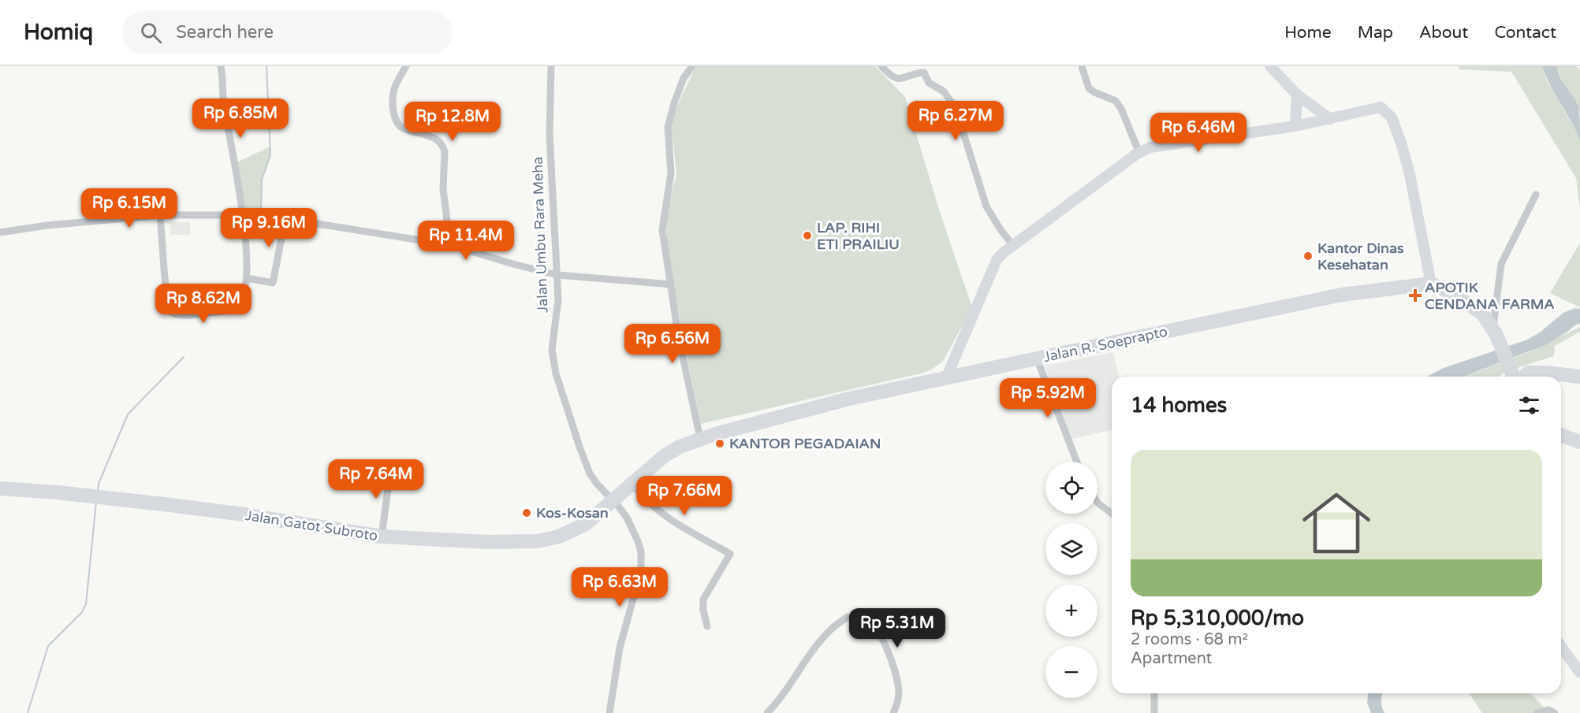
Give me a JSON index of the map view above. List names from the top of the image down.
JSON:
{
  "streets": {
    "highway": ["Jalan R. Soeprapto", "Jalan Gatot Subroto"],
    "street": ["Jalan Umbu Rara Meha"]
  },
  "crossings": [
    ["Jalan Umbu Rara Meha", "Jalan R. Soeprapto"],
    ["Jalan Umbu Rara Meha", "Jalan Gatot Subroto"],
    ["Jalan R. Soeprapto", "Jalan Gatot Subroto"]
  ],
  "places": {
    "other": [
      "LAP. RIHI ETI PRAILIU",
      "Kantor Dinas Kesehatan",
      "KANTOR PEGADAIAN",
      "Kos-Kosan"
    ],
    "health": ["APOTIK CENDANA FARMA"]
  },
  "page": {
    "header": "Homiq",
    "search": "Search here",
    "nav": [
      "Home",
      "Map",
      "About",
      "Contact"
    ],
    "price": [
      "Rp 6.85M",
      "Rp 6.27M",
      "Rp 12.8M",
      "Rp 6.46M",
      "Rp 6.15M",
      "Rp 9.16M",
      "Rp 11.4M",
      "Rp 8.62M",
      "Rp 6.56M",
      "Rp 5.92M",
      "Rp 7.64M",
      "Rp 7.66M",
      "Rp 6.63M",
      "Rp 5.31M"
    ],
    "heading": "14 homes",
    "list": [
      {
        "name": "Rp 5,310,000/mo",
        "note": "2 rooms · 68 m² · Apartment"
      }
    ],
    "map_buttons": ["+", "−"]
  }
}
